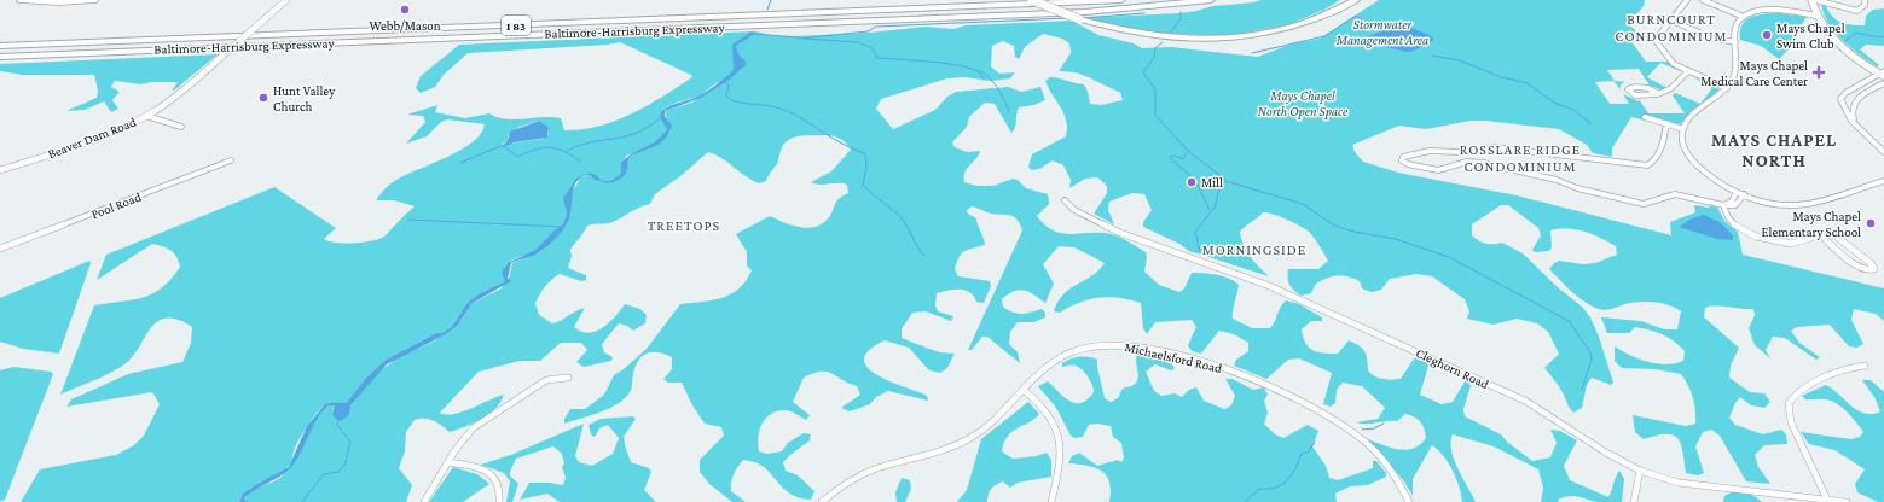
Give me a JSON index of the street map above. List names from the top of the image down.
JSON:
{
  "streets": {
    "highway": ["I 83", "Baltimore-Harrisburg Expressway"],
    "street": [
      "Beaver Dam Road",
      "Pool Road",
      "Michaelsford Road",
      "Cleghorn Road"
    ]
  },
  "districts": [
    "BURNCOURT CONDOMINIUM",
    "MAYS CHAPEL NORTH",
    "ROSSLARE RIDGE CONDOMINIUM",
    "TREETOPS",
    "MORNINGSIDE"
  ],
  "parks": ["Stormwater Management Area", "Mays Chapel North Open Space"],
  "places": {
    "other": [
      "Webb/Mason",
      "Mays Chapel Swim Club",
      "Hunt Valley Church",
      "Mill",
      "Mays Chapel Elementary School"
    ],
    "health": ["Mays Chapel Medical Care Center"]
  }
}
